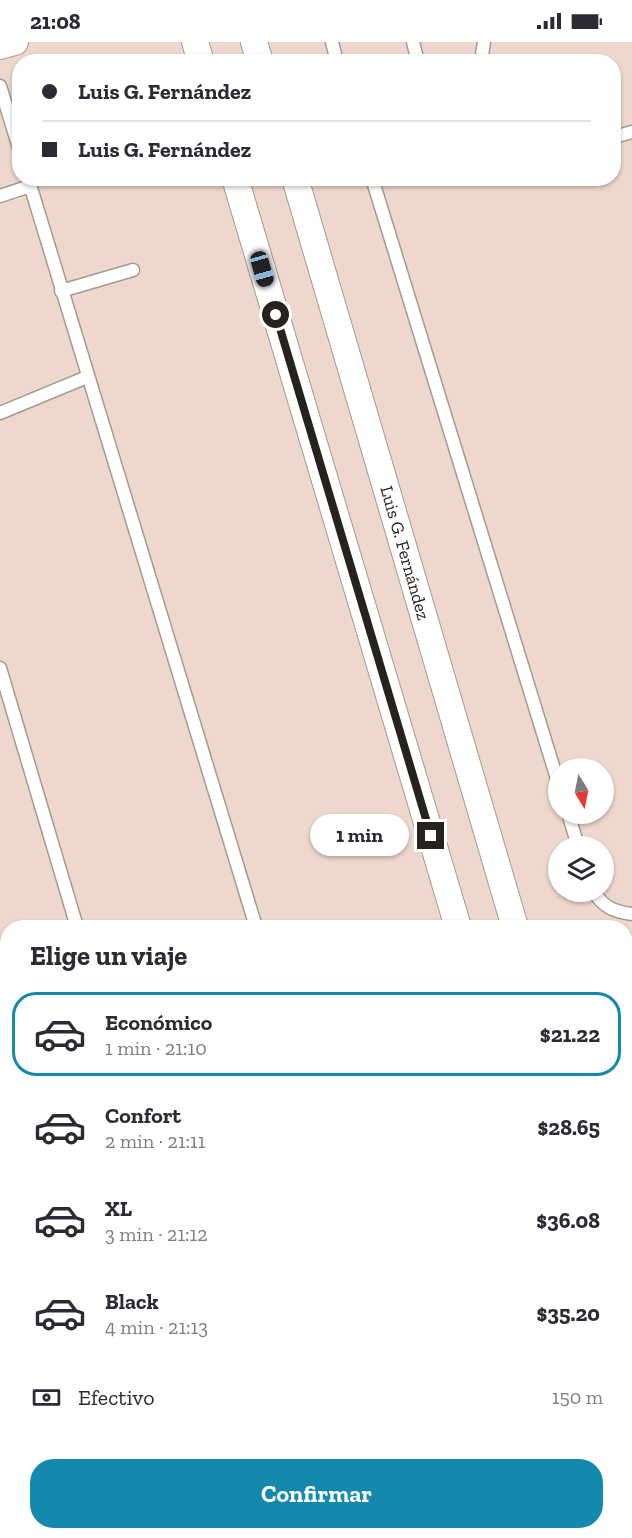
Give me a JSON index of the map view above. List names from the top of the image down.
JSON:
{
  "streets": {
    "street": ["Luis G. Fernández"]
  },
  "north": "bottom",
  "page": {
    "status": "21:08",
    "banner": ["Luis G. Fernández", "Luis G. Fernández"],
    "bubble": "1 min",
    "heading": "Elige un viaje",
    "list": [
      {
        "name": "Económico",
        "note": "1 min · 21:10",
        "value": "$21.22"
      },
      {
        "name": "Confort",
        "note": "2 min · 21:11",
        "value": "$28.65"
      },
      {
        "name": "XL",
        "note": "3 min · 21:12",
        "value": "$36.08"
      },
      {
        "name": "Black",
        "note": "4 min · 21:13",
        "value": "$35.20"
      }
    ],
    "pay": ["Efectivo", "150 m"],
    "buttons": "Confirmar"
  }
}
